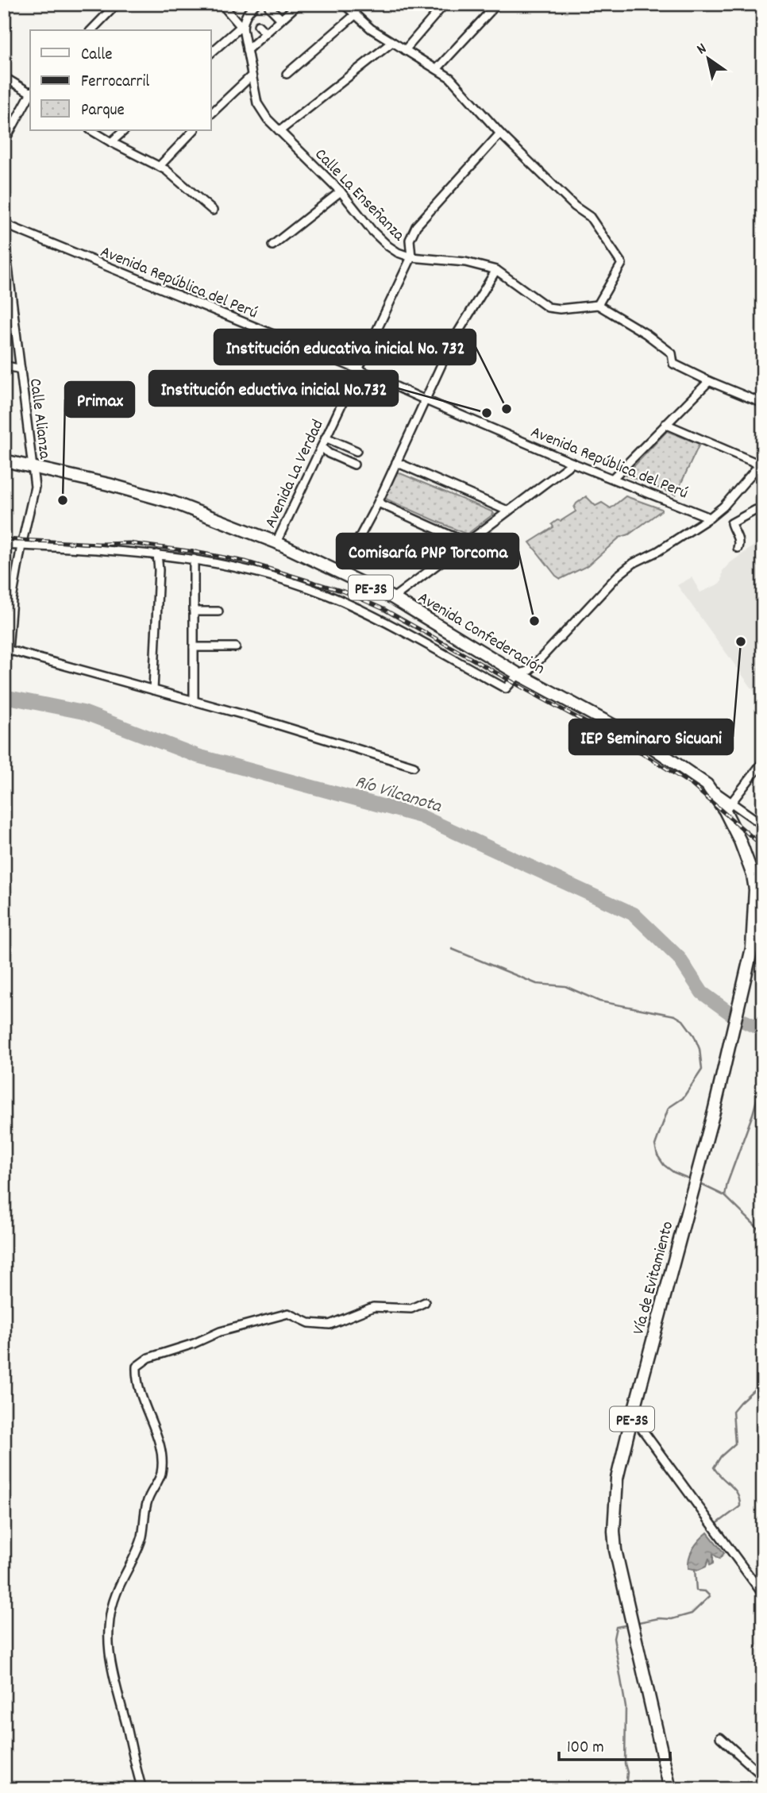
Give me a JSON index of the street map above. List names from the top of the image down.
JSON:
{
  "streets": {
    "highway": ["PE-3S", "Avenida Confederación", "Vía de Evitamiento"],
    "street": [
      "Calle La Enseñanza",
      "Avenida República del Perú",
      "Calle Alianza",
      "Avenida La Verdad"
    ]
  },
  "crossings": [
    ["Calle La Enseñanza", "Avenida La Verdad"],
    ["Avenida República del Perú", "Calle Alianza"],
    ["Avenida República del Perú", "Avenida La Verdad"],
    ["Calle Alianza", "Avenida Confederación"],
    ["Avenida La Verdad", "Avenida Confederación"],
    ["Avenida Confederación", "Vía de Evitamiento"]
  ],
  "water": ["Río Vilcanota"],
  "places": [
    "Institución educativa inicial No. 732",
    "Institución eductiva inicial No.732",
    "Primax",
    "Comisaría PNP Torcoma",
    "IEP Seminaro Sicuani"
  ],
  "legend": ["Calle", "Ferrocarril", "Parque"],
  "scale_bar": "100 m",
  "north": "top left"
}
